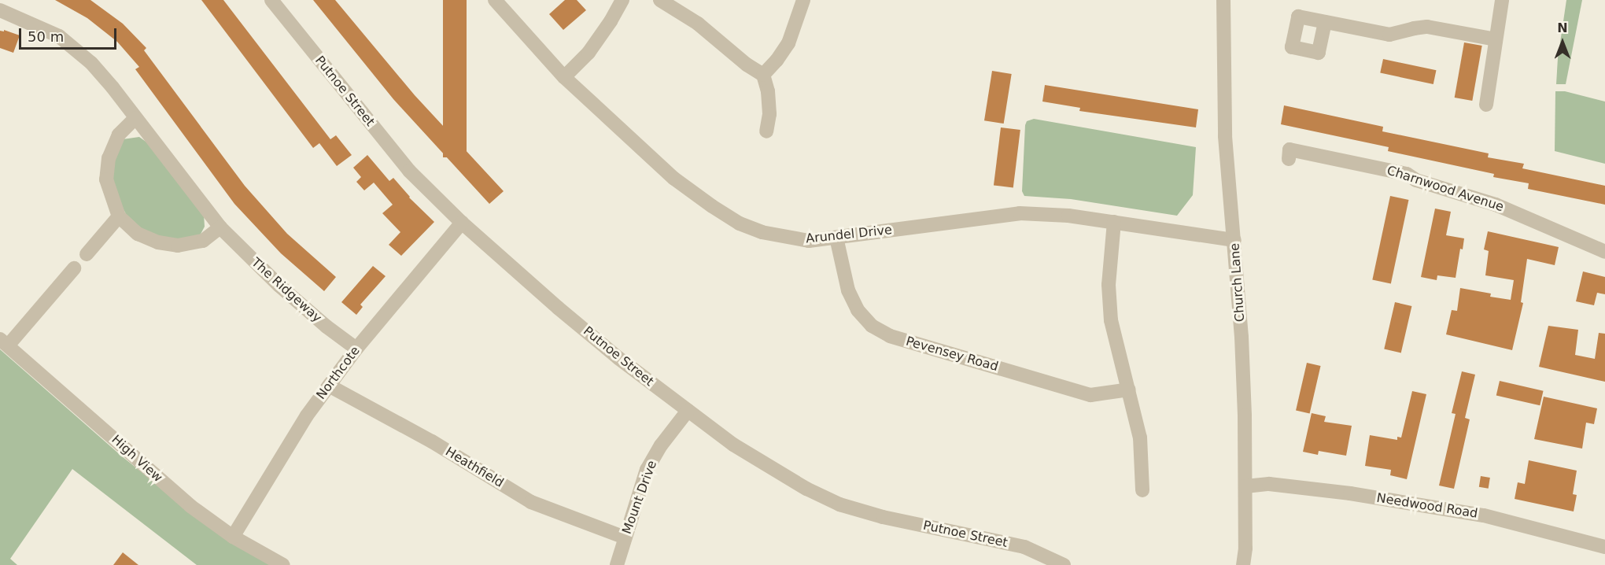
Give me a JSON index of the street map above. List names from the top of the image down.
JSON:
{
  "streets": {
    "street": [
      "Putnoe Street",
      "Charnwood Avenue",
      "Arundel Drive",
      "Church Lane",
      "The Ridgeway",
      "Pevensey Road",
      "Northcote",
      "High View",
      "Heathfield",
      "Mount Drive",
      "Needwood Road"
    ]
  },
  "crossings": [
    ["Putnoe Street", "Northcote"],
    ["Putnoe Street", "Mount Drive"],
    ["Arundel Drive", "Church Lane"],
    ["Arundel Drive", "Pevensey Road"],
    ["Church Lane", "Needwood Road"],
    ["The Ridgeway", "Northcote"],
    ["Northcote", "High View"],
    ["Northcote", "Heathfield"],
    ["Heathfield", "Mount Drive"]
  ],
  "scale_bar": "50 m",
  "north": "top"
}
